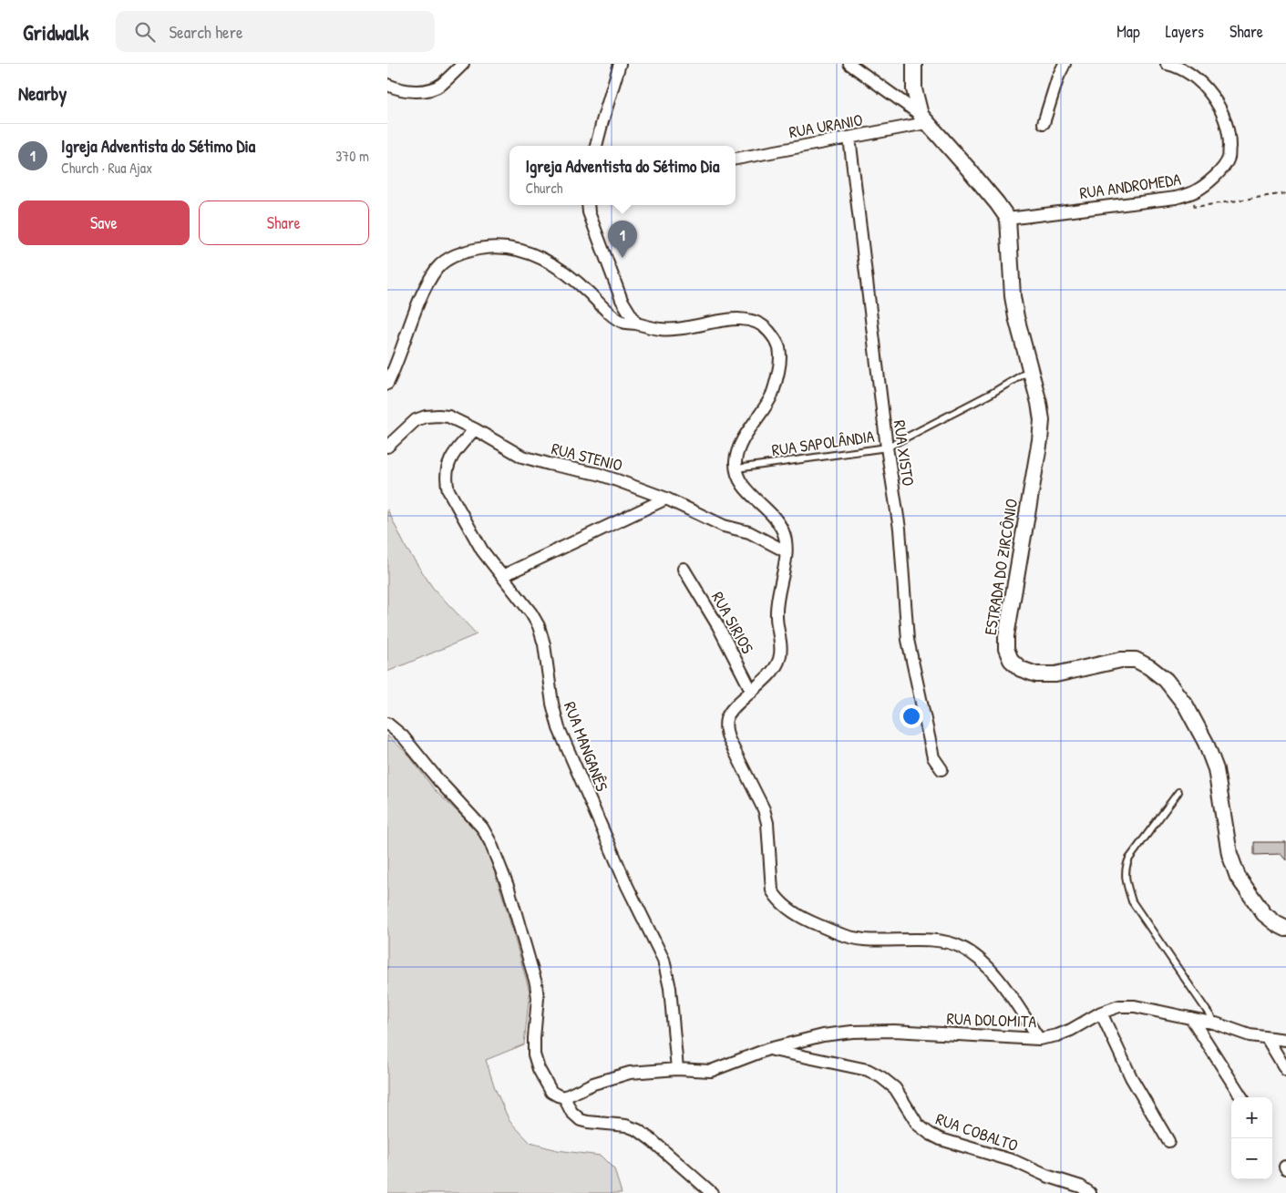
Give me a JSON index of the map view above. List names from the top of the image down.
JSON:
{
  "streets": {
    "street": [
      "RUA URANIO",
      "RUA ANDROMEDA",
      "RUA XISTO",
      "RUA STENIO",
      "ESTRADA DO ZIRCÔNIO",
      "RUA SIRIOS",
      "RUA MANGANÊS",
      "RUA DOLOMITA",
      "RUA COBALTO"
    ],
    "lane": ["RUA SAPOLÂNDIA"]
  },
  "crossings": [
    ["RUA URANIO", "RUA XISTO"],
    ["RUA ANDROMEDA", "ESTRADA DO ZIRCÔNIO"],
    ["RUA SAPOLÂNDIA", "RUA XISTO"],
    ["RUA SAPOLÂNDIA", "ESTRADA DO ZIRCÔNIO"],
    ["RUA STENIO", "RUA MANGANÊS"],
    ["RUA DOLOMITA", "RUA COBALTO"]
  ],
  "page": {
    "header": "Gridwalk",
    "search": "Search here",
    "nav": ["Map", "Layers", "Share"],
    "heading": "Nearby",
    "list": [
      {
        "mark": "1",
        "name": "Igreja Adventista do Sétimo Dia",
        "note": "Church · Rua Ajax",
        "value": "370 m"
      }
    ],
    "popup": ["Igreja Adventista do Sétimo Dia", "Church"],
    "buttons": ["Save", "Share"],
    "pins": "1",
    "map_buttons": ["+", "−"]
  }
}
